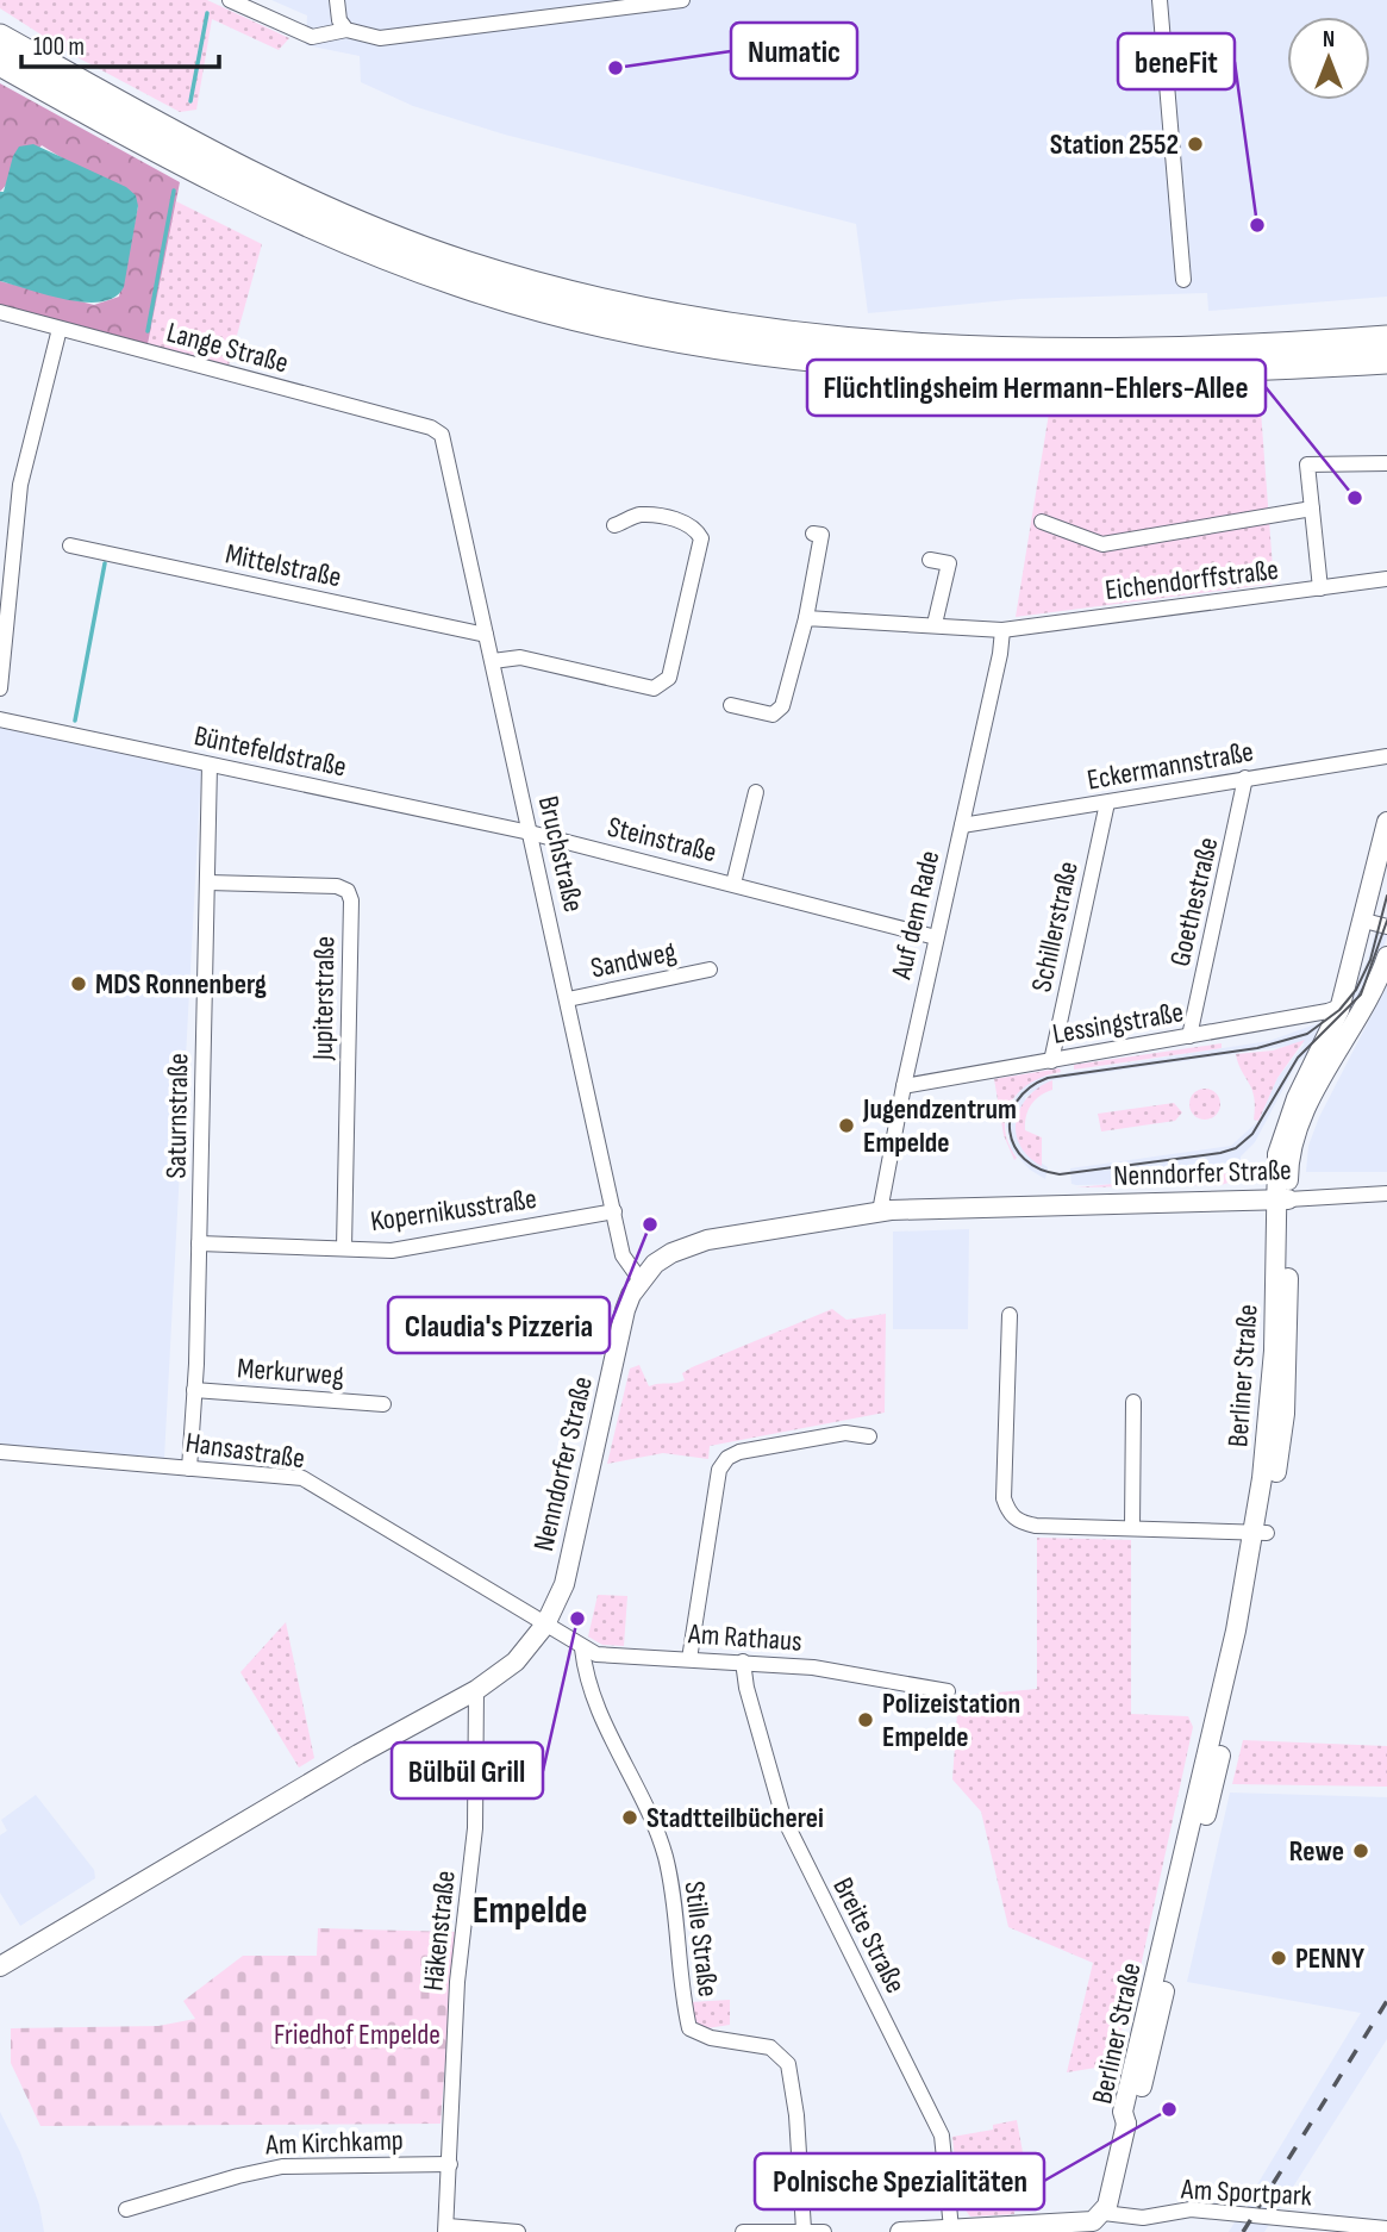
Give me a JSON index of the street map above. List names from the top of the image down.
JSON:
{
  "streets": {
    "street": [
      "Lange Straße",
      "Mittelstraße",
      "Eichendorffstraße",
      "Büntefeldstraße",
      "Eckermannstraße",
      "Steinstraße",
      "Bruchstraße",
      "Goethestraße",
      "Auf dem Rade",
      "Schillerstraße",
      "Sandweg",
      "Jupiterstraße",
      "Lessingstraße",
      "Saturnstraße",
      "Nenndorfer Straße",
      "Kopernikusstraße",
      "Merkurweg",
      "Berliner Straße",
      "Hansastraße",
      "Am Rathaus",
      "Häkenstraße",
      "Breite Straße",
      "Stille Straße",
      "Am Kirchkamp",
      "Am Sportpark"
    ]
  },
  "crossings": [
    ["Lange Straße", "Bruchstraße"],
    ["Mittelstraße", "Bruchstraße"],
    ["Eichendorffstraße", "Auf dem Rade"],
    ["Büntefeldstraße", "Steinstraße"],
    ["Büntefeldstraße", "Bruchstraße"],
    ["Büntefeldstraße", "Saturnstraße"],
    ["Eckermannstraße", "Goethestraße"],
    ["Eckermannstraße", "Auf dem Rade"],
    ["Eckermannstraße", "Schillerstraße"],
    ["Steinstraße", "Bruchstraße"],
    ["Steinstraße", "Auf dem Rade"],
    ["Bruchstraße", "Sandweg"],
    ["Bruchstraße", "Nenndorfer Straße"],
    ["Bruchstraße", "Kopernikusstraße"],
    ["Goethestraße", "Lessingstraße"],
    ["Auf dem Rade", "Lessingstraße"],
    ["Auf dem Rade", "Nenndorfer Straße"],
    ["Schillerstraße", "Lessingstraße"],
    ["Jupiterstraße", "Saturnstraße"],
    ["Jupiterstraße", "Kopernikusstraße"],
    ["Lessingstraße", "Berliner Straße"],
    ["Saturnstraße", "Kopernikusstraße"],
    ["Saturnstraße", "Merkurweg"],
    ["Saturnstraße", "Hansastraße"],
    ["Nenndorfer Straße", "Berliner Straße"],
    ["Nenndorfer Straße", "Hansastraße"],
    ["Nenndorfer Straße", "Am Rathaus"],
    ["Nenndorfer Straße", "Häkenstraße"],
    ["Berliner Straße", "Am Sportpark"],
    ["Hansastraße", "Am Rathaus"],
    ["Am Rathaus", "Breite Straße"],
    ["Am Rathaus", "Stille Straße"],
    ["Häkenstraße", "Am Kirchkamp"]
  ],
  "districts": ["Empelde"],
  "parks": ["Friedhof Empelde"],
  "places": [
    "Numatic",
    "Station 2552",
    "beneFit",
    "Flüchtlingsheim Hermann-Ehlers-Allee",
    "MDS Ronnenberg",
    "Jugendzentrum Empelde",
    "Claudia's Pizzeria",
    "Bülbül Grill",
    "Polizeistation Empelde",
    "Stadtteilbücherei",
    "Rewe",
    "PENNY",
    "Polnische Spezialitäten"
  ],
  "scale_bar": "100 m",
  "north": "top"
}
